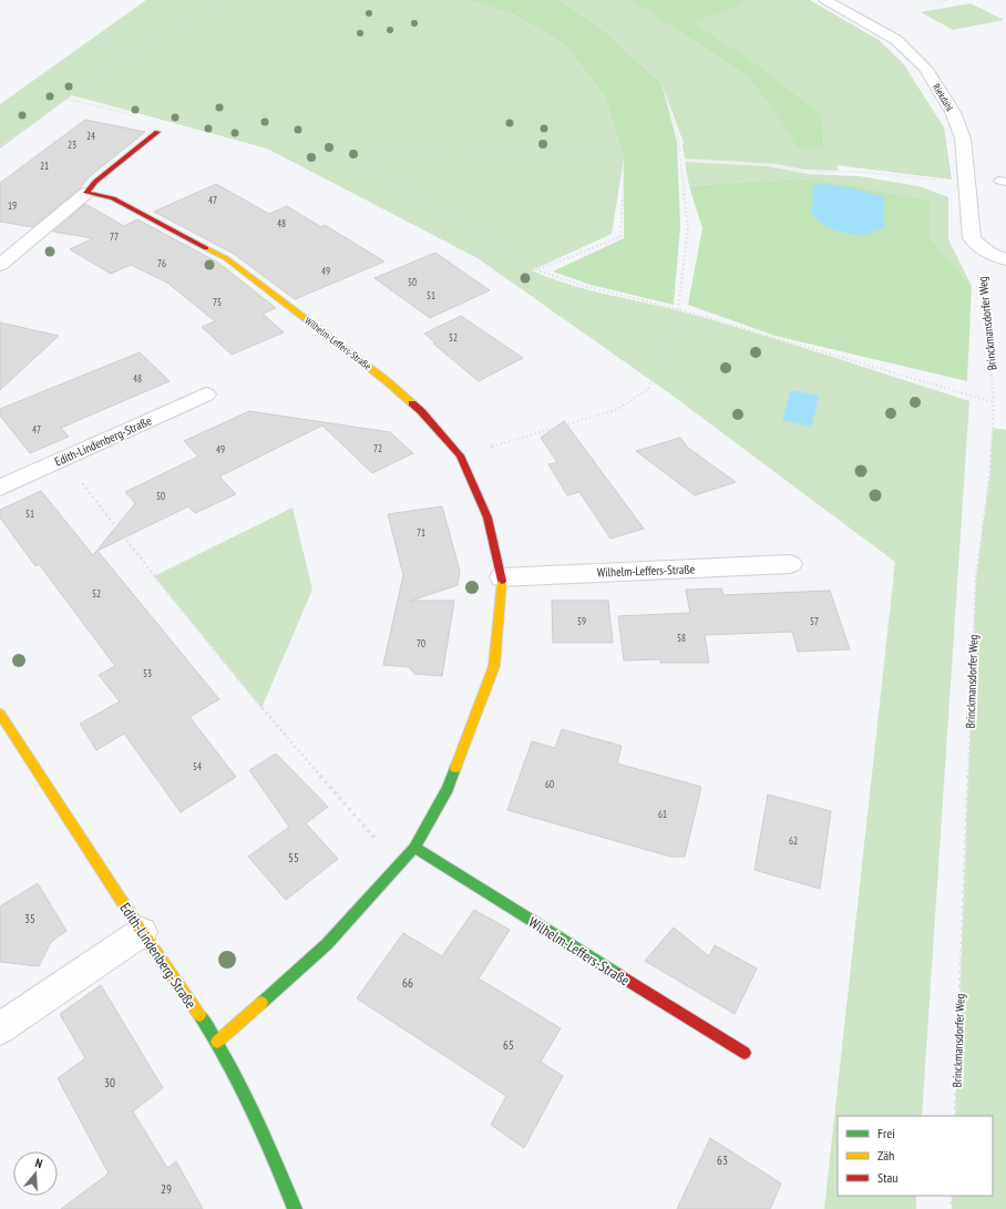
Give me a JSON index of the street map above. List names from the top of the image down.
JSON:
{
  "streets": {
    "street": ["Riekdahl", "Wilhelm-Leffers-Straße", "Edith-Lindenberg-Straße"],
    "path": ["Brinckmansdorfer Weg"]
  },
  "crossings": [
    ["Riekdahl", "Brinckmansdorfer Weg"],
    ["Wilhelm-Leffers-Straße", "Edith-Lindenberg-Straße"]
  ],
  "house_numbers": [
    "24",
    "23",
    "21",
    "47",
    "19",
    "48",
    "77",
    "76",
    "49",
    "50",
    "51",
    "75",
    "52",
    "48",
    "47",
    "72",
    "49",
    "50",
    "51",
    "71",
    "52",
    "59",
    "57",
    "58",
    "70",
    "53",
    "54",
    "60",
    "61",
    "62",
    "55",
    "35",
    "66",
    "65",
    "30",
    "63",
    "29"
  ],
  "legend": ["Frei", "Zäh", "Stau"],
  "north": "top"
}
